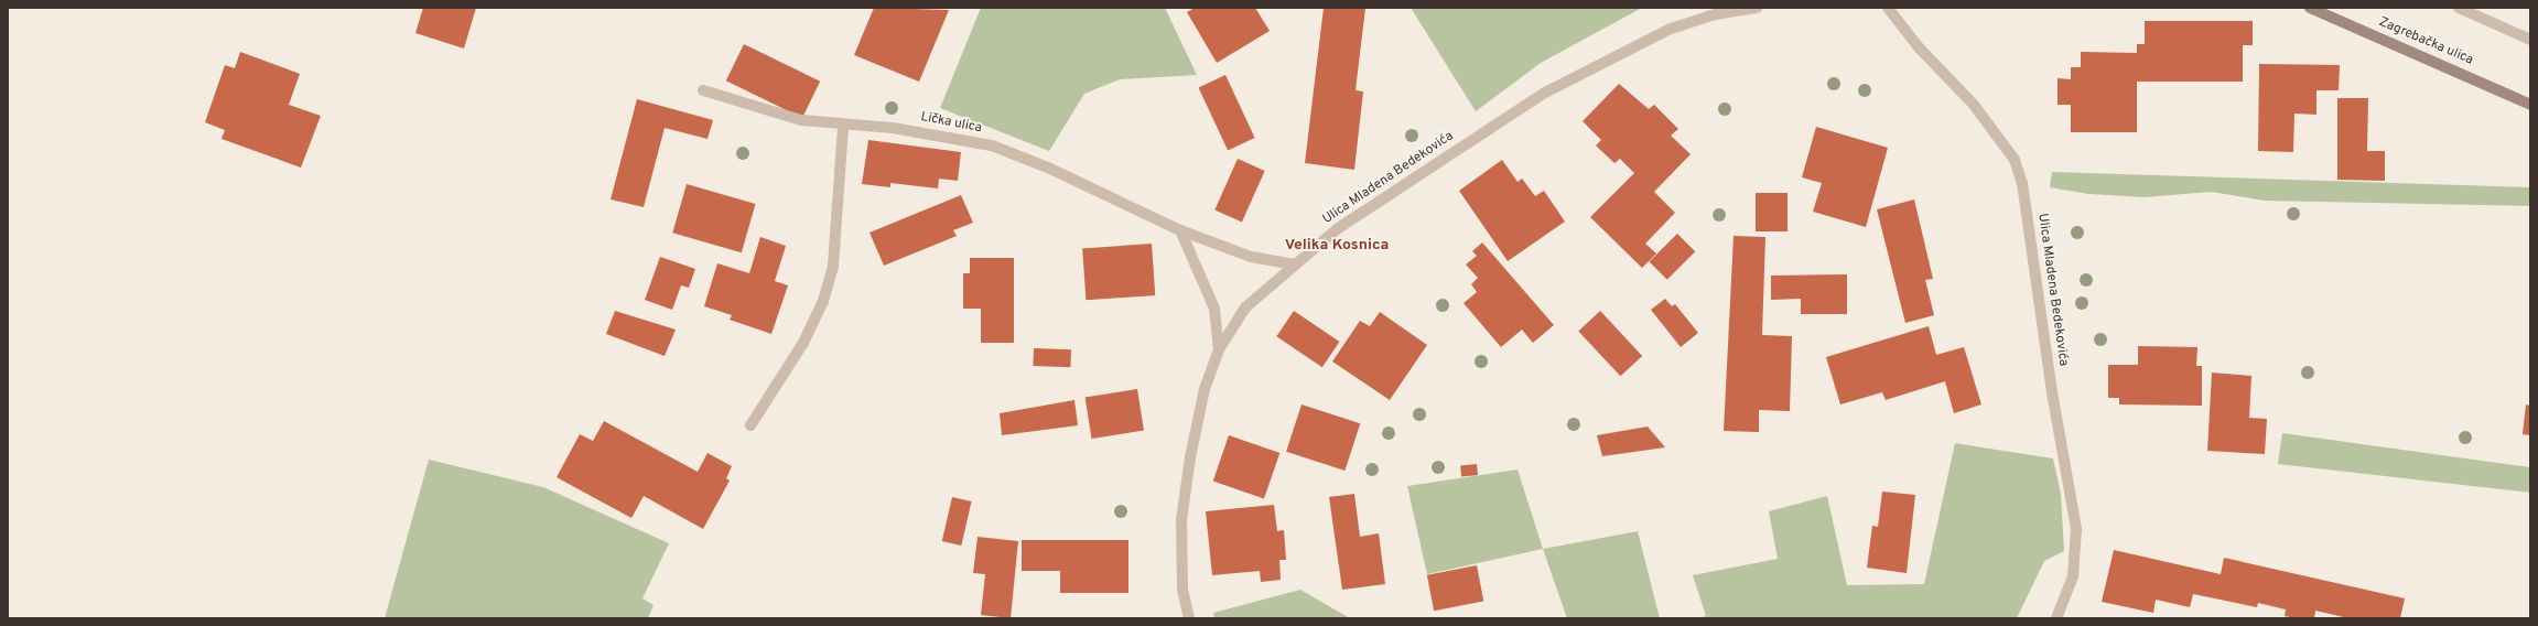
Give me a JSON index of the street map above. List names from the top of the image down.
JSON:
{
  "streets": {
    "street": ["Zagrebačka ulica", "Lička ulica", "Ulica Mladena Bedekovića"]
  },
  "crossings": [
    ["Lička ulica", "Ulica Mladena Bedekovića"]
  ],
  "districts": ["Velika Kosnica"]
}
